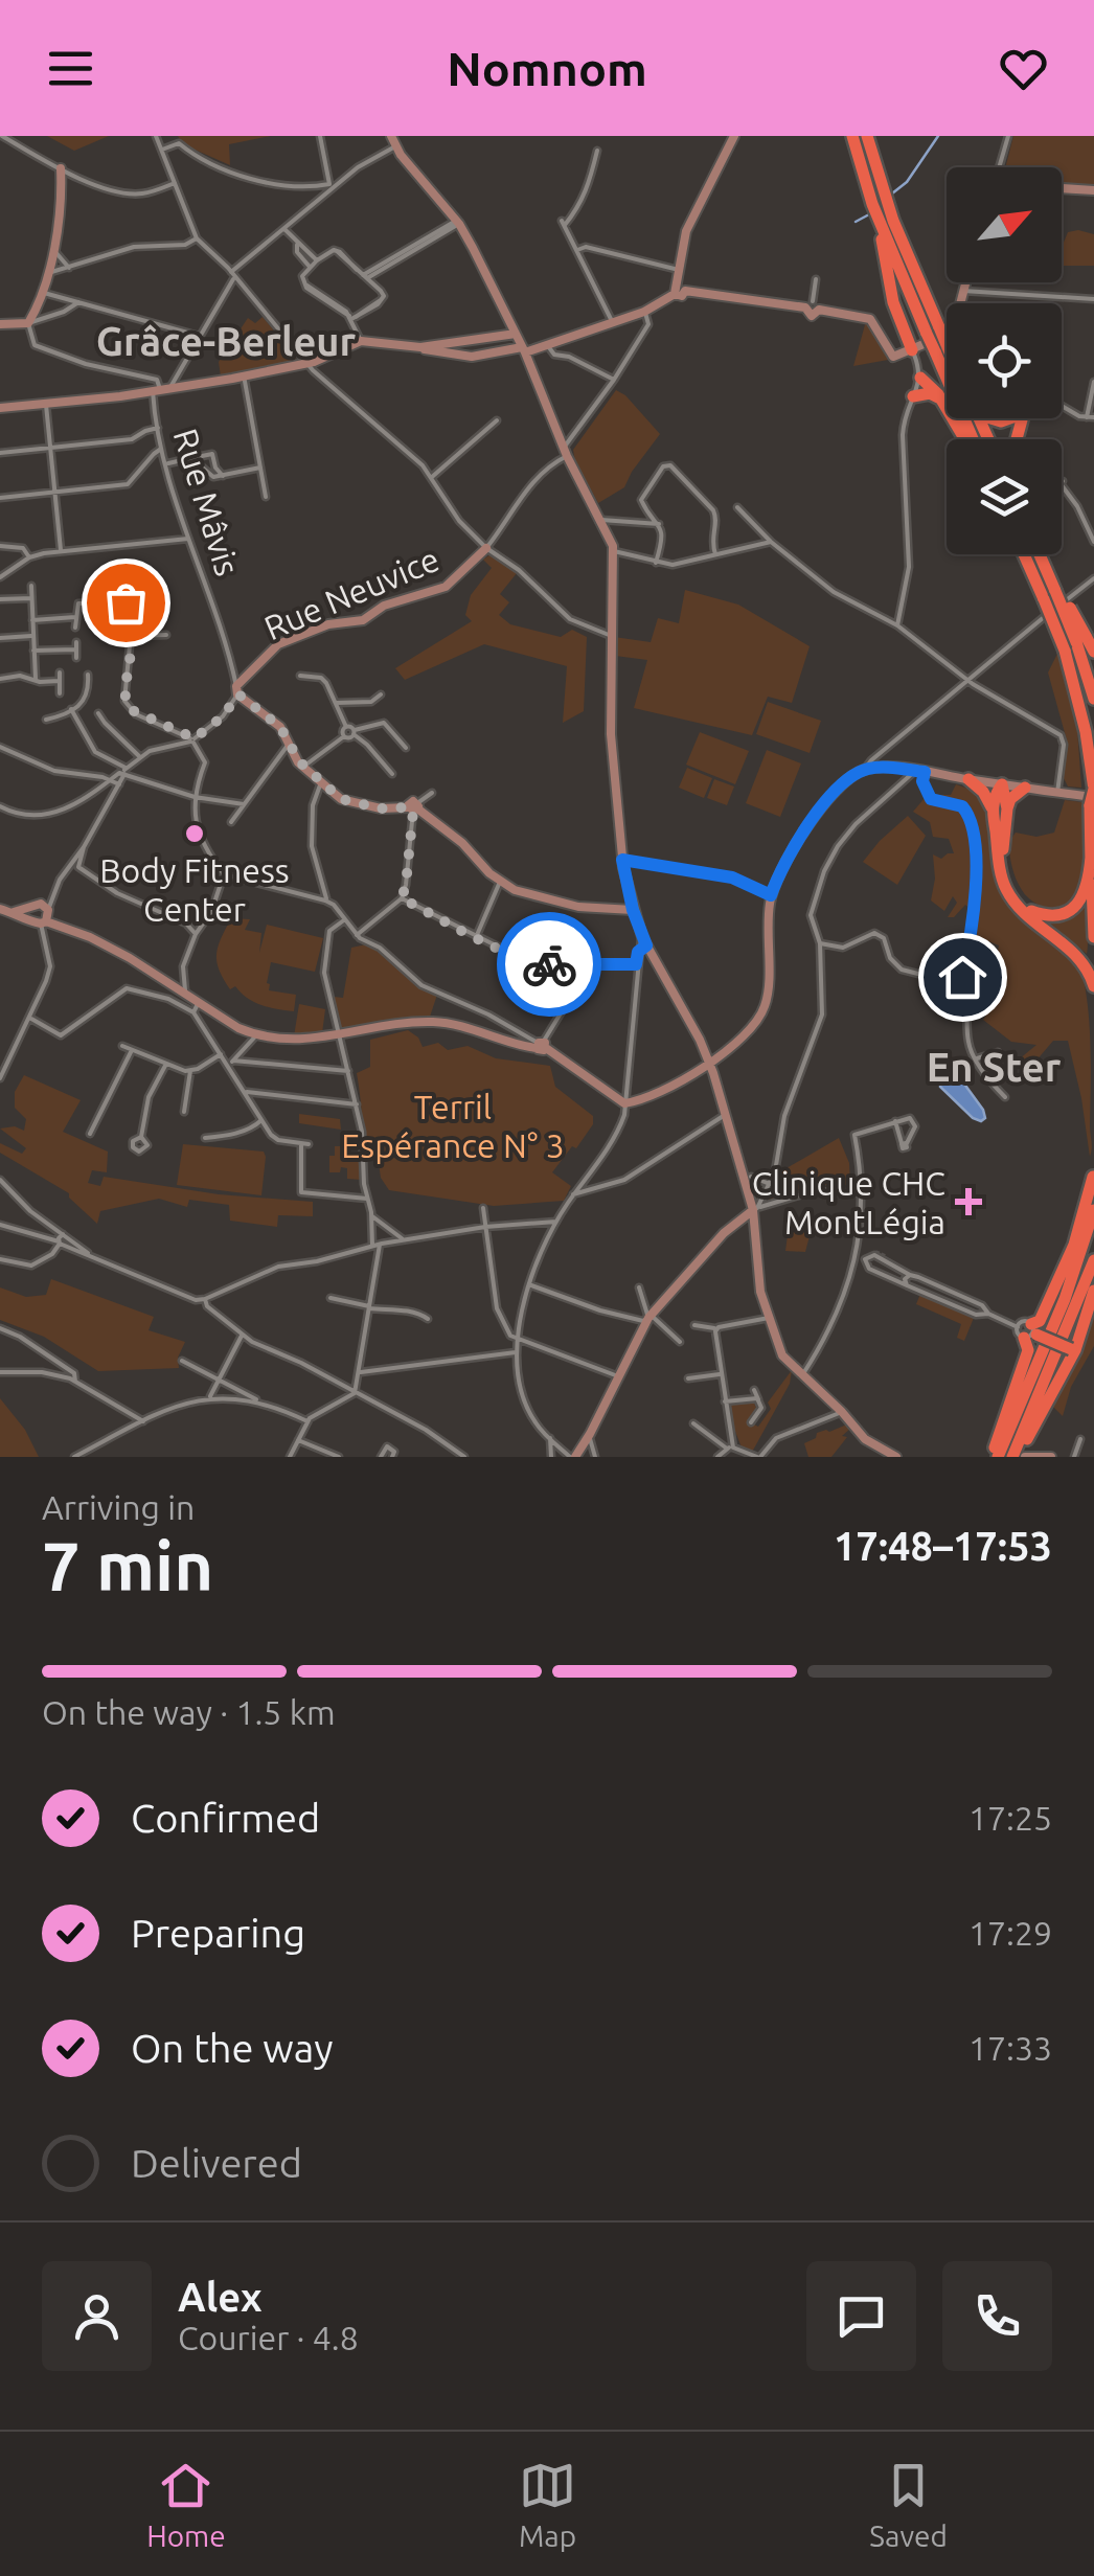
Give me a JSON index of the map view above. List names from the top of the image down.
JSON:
{
  "streets": {
    "street": ["Rue Mâvis", "Rue Neuvice"]
  },
  "crossings": [
    ["Rue Mâvis", "Rue Neuvice"]
  ],
  "districts": ["Grâce-Berleur", "En Ster"],
  "parks": ["Terril Espérance N° 3"],
  "places": {
    "other": ["Body Fitness Center"],
    "health": ["Clinique CHC MontLégia"]
  },
  "north": "top right",
  "page": {
    "header": "Nomnom",
    "heading": ["7 min", "Arriving in", "17:48–17:53"],
    "panel": ["Alex", "Courier · 4.8"],
    "bar": "On the way · 1.5 km",
    "list": [
      ["Confirmed", "17:25"],
      ["Preparing", "17:29"],
      ["On the way", "17:33"],
      "Delivered"
    ],
    "tabs": ["Home", "Map", "Saved"]
  }
}
